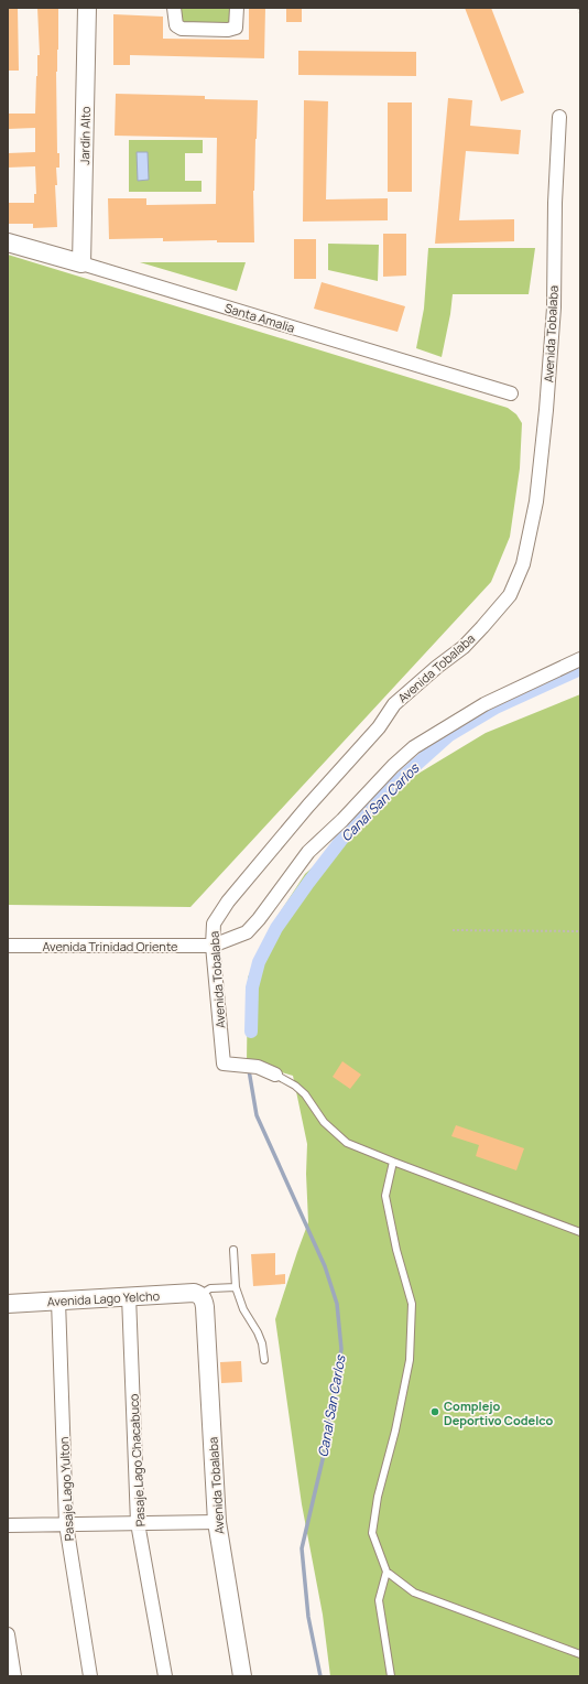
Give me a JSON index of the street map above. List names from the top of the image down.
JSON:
{
  "streets": {
    "street": [
      "Jardín Alto",
      "Santa Amalia",
      "Avenida Tobalaba",
      "Avenida Trinidad Oriente",
      "Avenida Lago Yelcho",
      "Pasaje Lago Chacabuco",
      "Pasaje Lago Yulton"
    ]
  },
  "crossings": [
    ["Jardín Alto", "Santa Amalia"],
    ["Avenida Tobalaba", "Avenida Trinidad Oriente"],
    ["Avenida Tobalaba", "Avenida Lago Yelcho"],
    ["Avenida Lago Yelcho", "Pasaje Lago Chacabuco"],
    ["Avenida Lago Yelcho", "Pasaje Lago Yulton"]
  ],
  "water": ["Canal San Carlos"],
  "places": ["Complejo Deportivo Codelco"]
}
